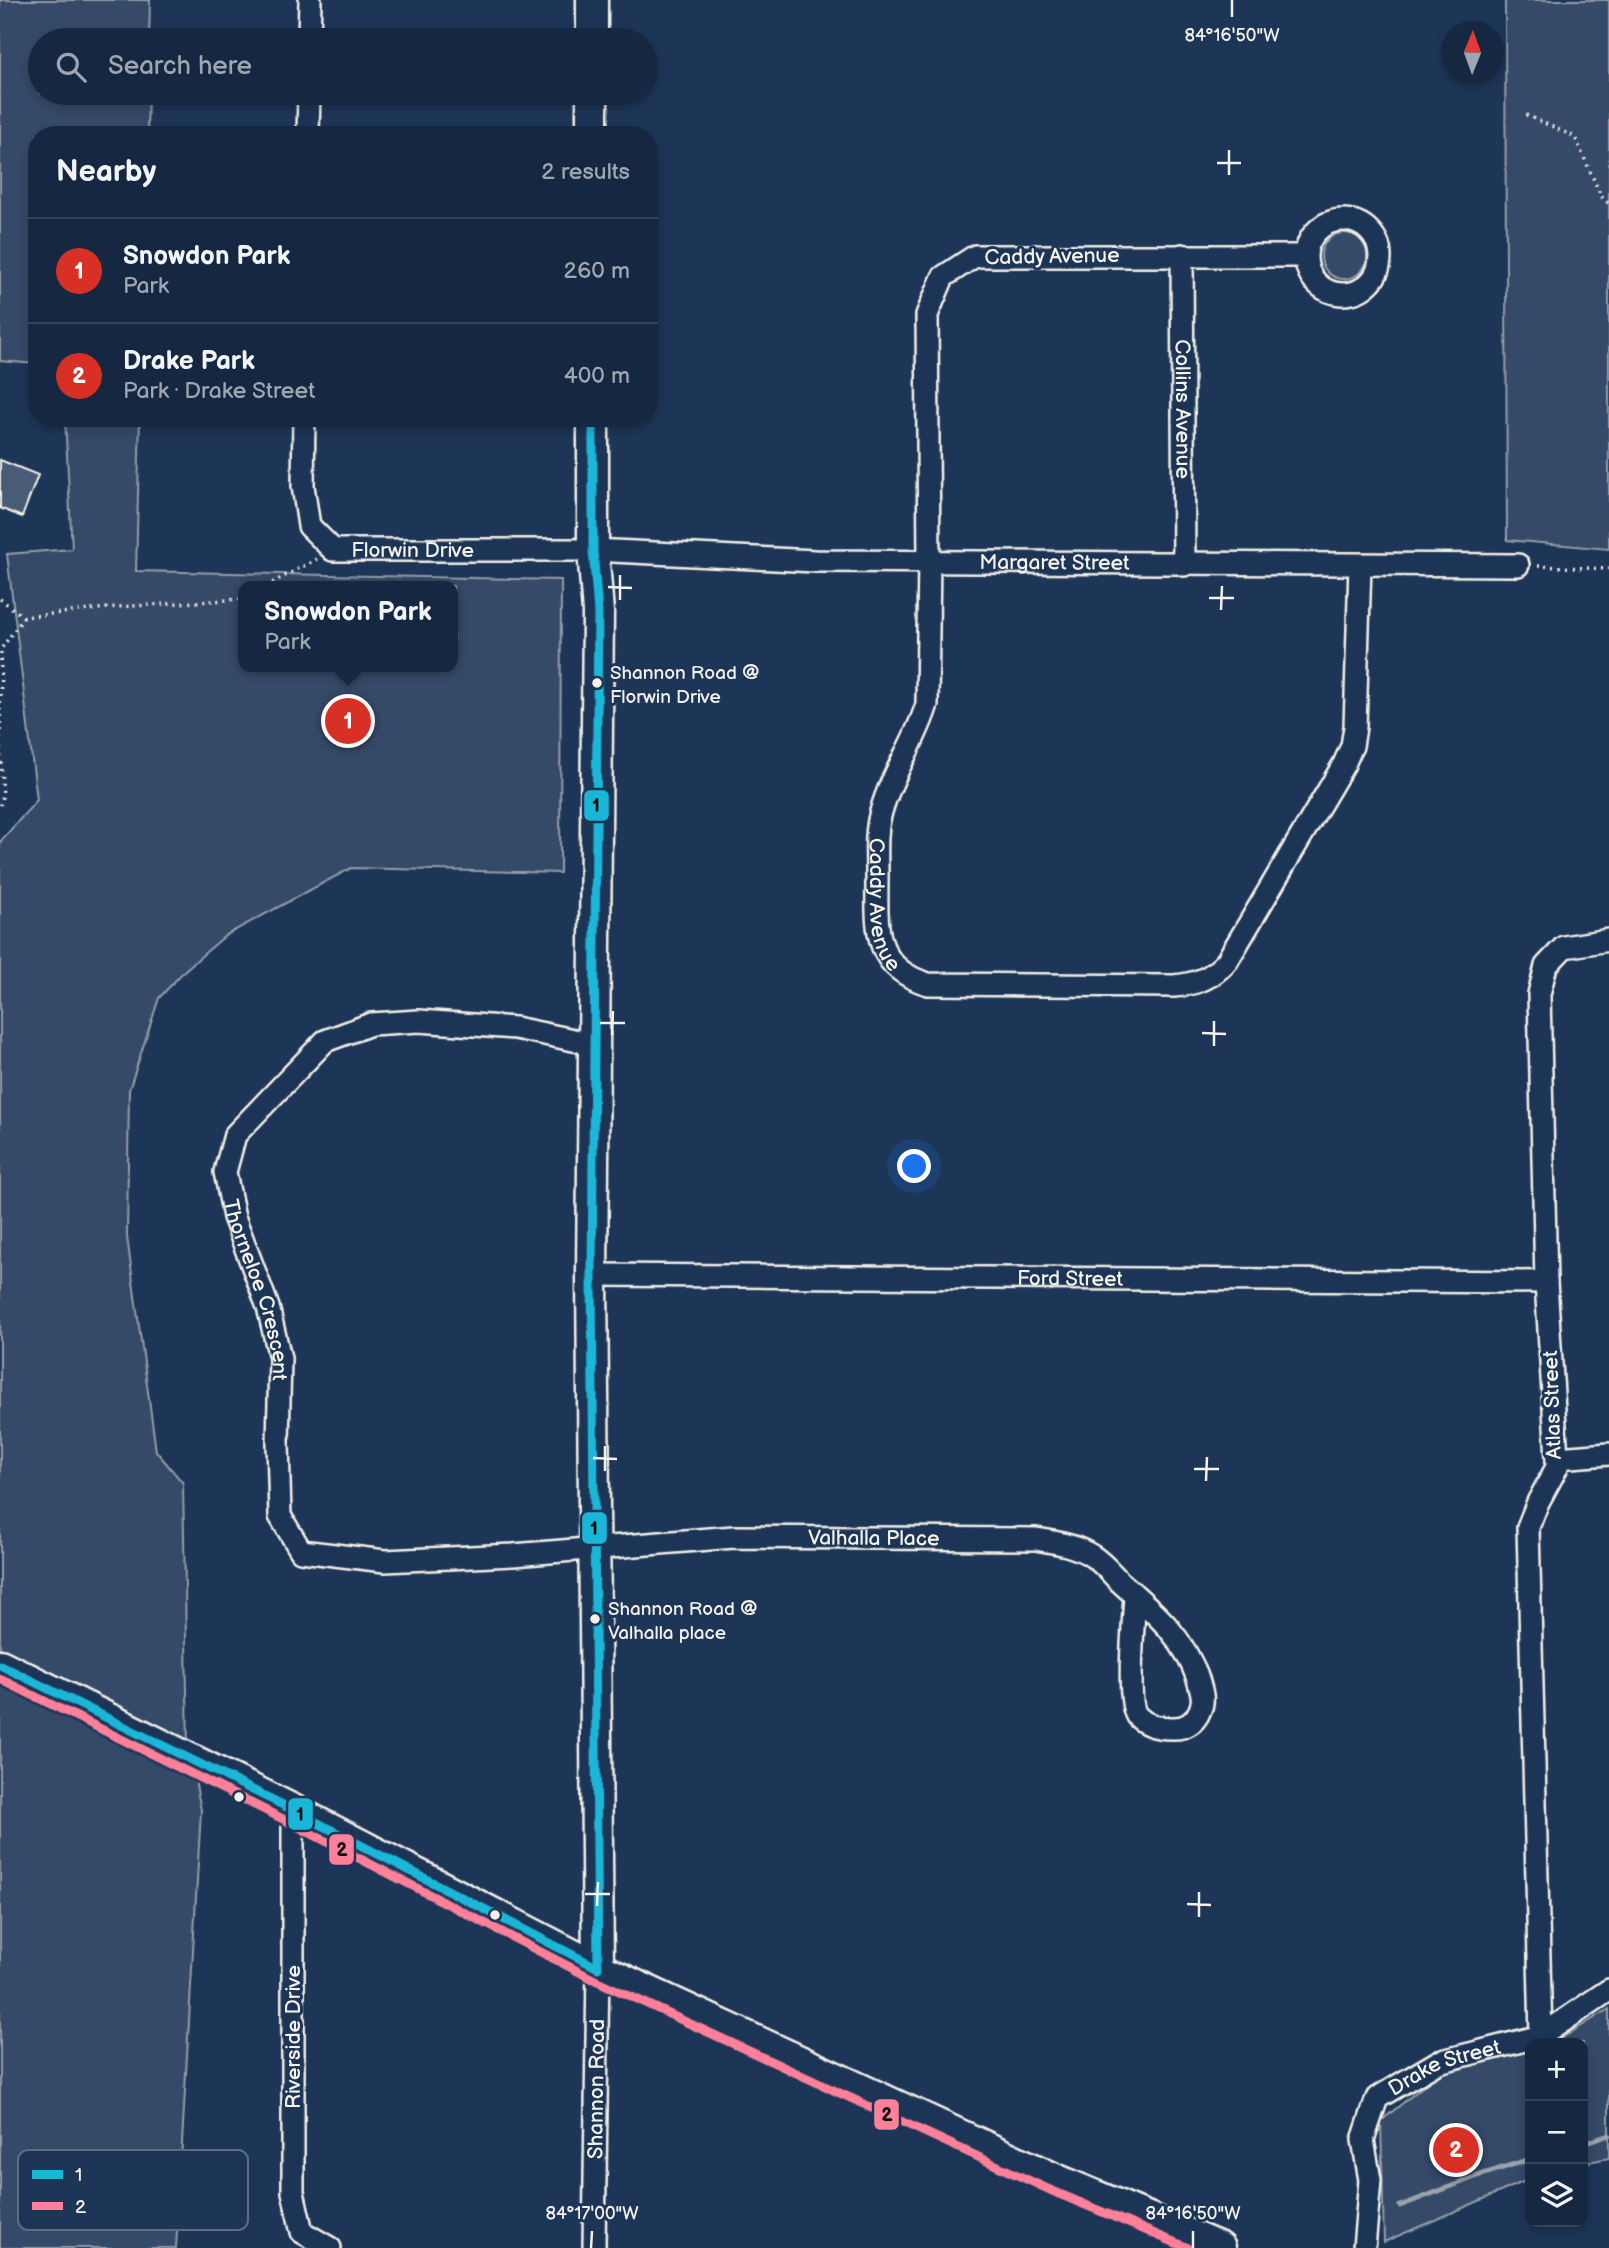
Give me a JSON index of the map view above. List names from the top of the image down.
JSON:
{
  "streets": {
    "street": [
      "Caddy Avenue",
      "Collins Avenue",
      "Florwin Drive",
      "Margaret Street",
      "Ford Street",
      "Thorneloe Crescent",
      "Atlas Street",
      "Valhalla Place",
      "Riverside Drive",
      "Drake Street",
      "Shannon Road"
    ]
  },
  "crossings": [
    ["Caddy Avenue", "Collins Avenue"],
    ["Caddy Avenue", "Margaret Street"],
    ["Collins Avenue", "Margaret Street"],
    ["Florwin Drive", "Margaret Street"],
    ["Florwin Drive", "Shannon Road"],
    ["Margaret Street", "Shannon Road"],
    ["Ford Street", "Atlas Street"],
    ["Ford Street", "Shannon Road"],
    ["Thorneloe Crescent", "Valhalla Place"],
    ["Thorneloe Crescent", "Shannon Road"],
    ["Atlas Street", "Drake Street"],
    ["Valhalla Place", "Shannon Road"]
  ],
  "places": ["Shannon Road @ Florwin Drive", "Shannon Road @ Valhalla place"],
  "lines": ["transit line 1", "transit line 2"],
  "legend": ["1", "2"],
  "north": "top",
  "page": {
    "search": "Search here",
    "heading": ["Nearby", "2 results"],
    "list": [
      {
        "mark": "1",
        "name": "Snowdon Park",
        "note": "Park",
        "value": "260 m"
      },
      {
        "mark": "2",
        "name": "Drake Park",
        "note": "Park · Drake Street",
        "value": "400 m"
      }
    ],
    "popup": ["Snowdon Park", "Park"],
    "pins": ["1", "2"],
    "map_buttons": ["+", "−"]
  },
  "coordinates": ["84°16'50\"W", "84°17'00\"W"]
}
